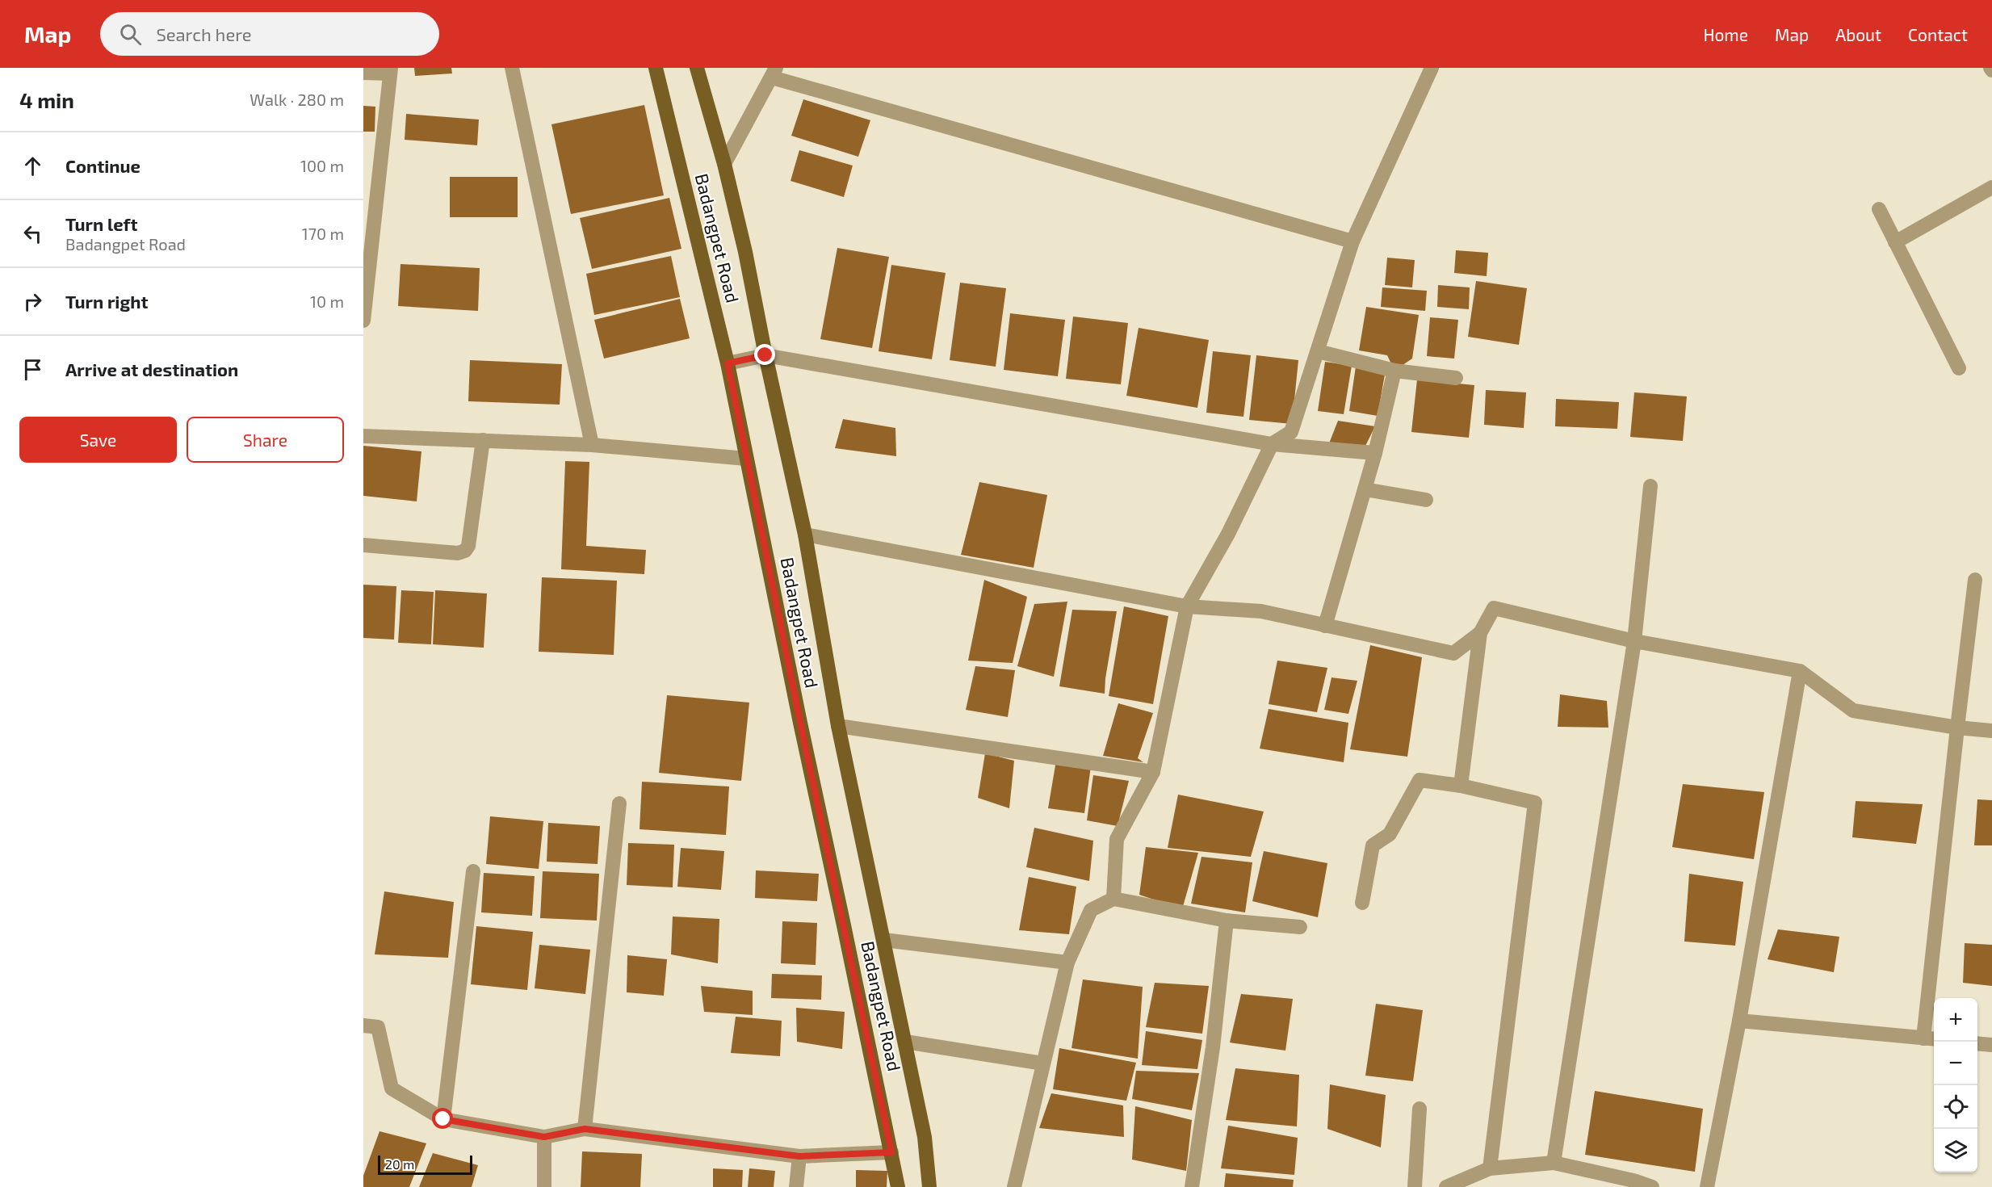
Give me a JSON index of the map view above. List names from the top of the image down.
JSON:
{
  "streets": {
    "main road": ["Badangpet Road"]
  },
  "scale_bar": "20 m",
  "page": {
    "header": "Map",
    "search": "Search here",
    "nav": [
      "Home",
      "Map",
      "About",
      "Contact"
    ],
    "heading": ["4 min", "Walk · 280 m"],
    "list": [
      ["Continue", "100 m"],
      ["Turn left", "Badangpet Road", "170 m"],
      ["Turn right", "10 m"],
      "Arrive at destination"
    ],
    "buttons": ["Save", "Share"],
    "map_buttons": ["+", "−"],
    "scale": "20 m"
  }
}
